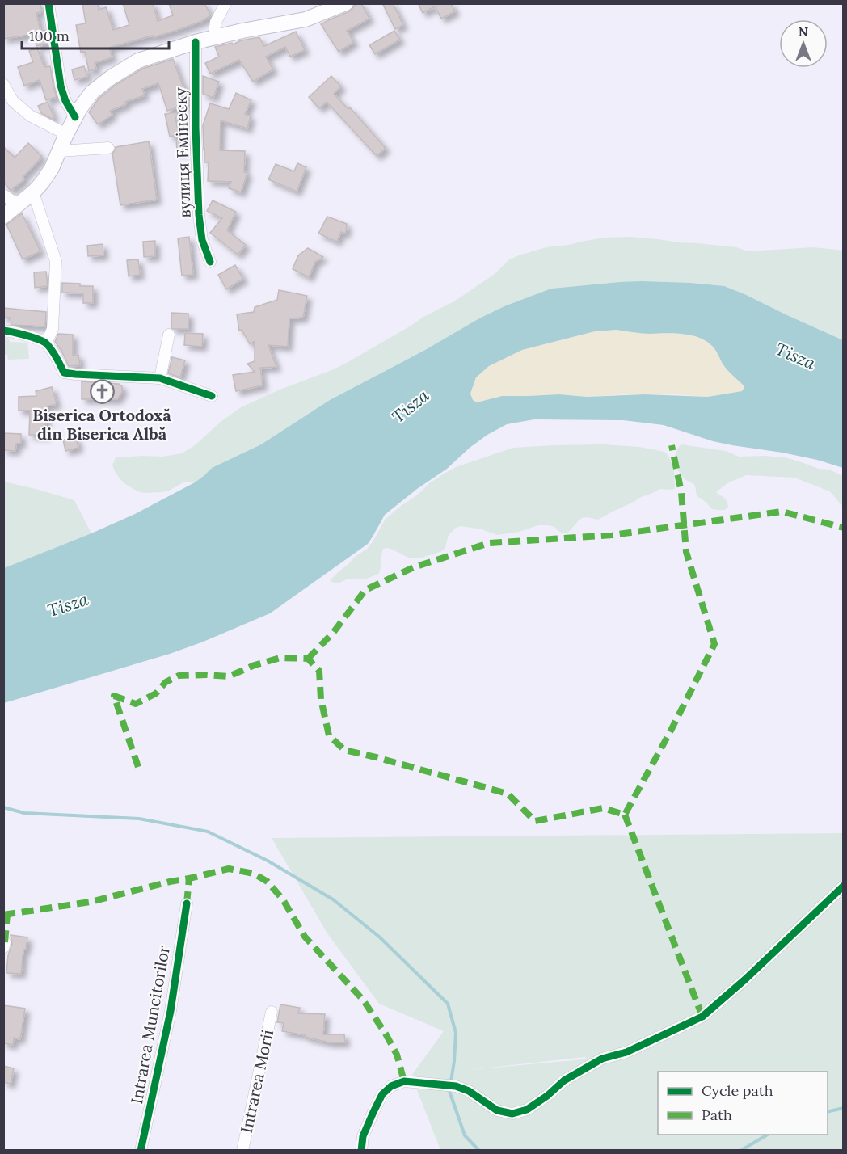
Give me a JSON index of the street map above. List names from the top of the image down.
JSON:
{
  "streets": {
    "street": ["вулиця Емінеску", "Intrarea Muncitorilor", "Intrarea Morii"]
  },
  "water": ["Tisza"],
  "places": {
    "church": ["Biserica Ortodoxă din Biserica Albă"]
  },
  "legend": ["Cycle path", "Path"],
  "scale_bar": "100 m",
  "north": "top"
}
